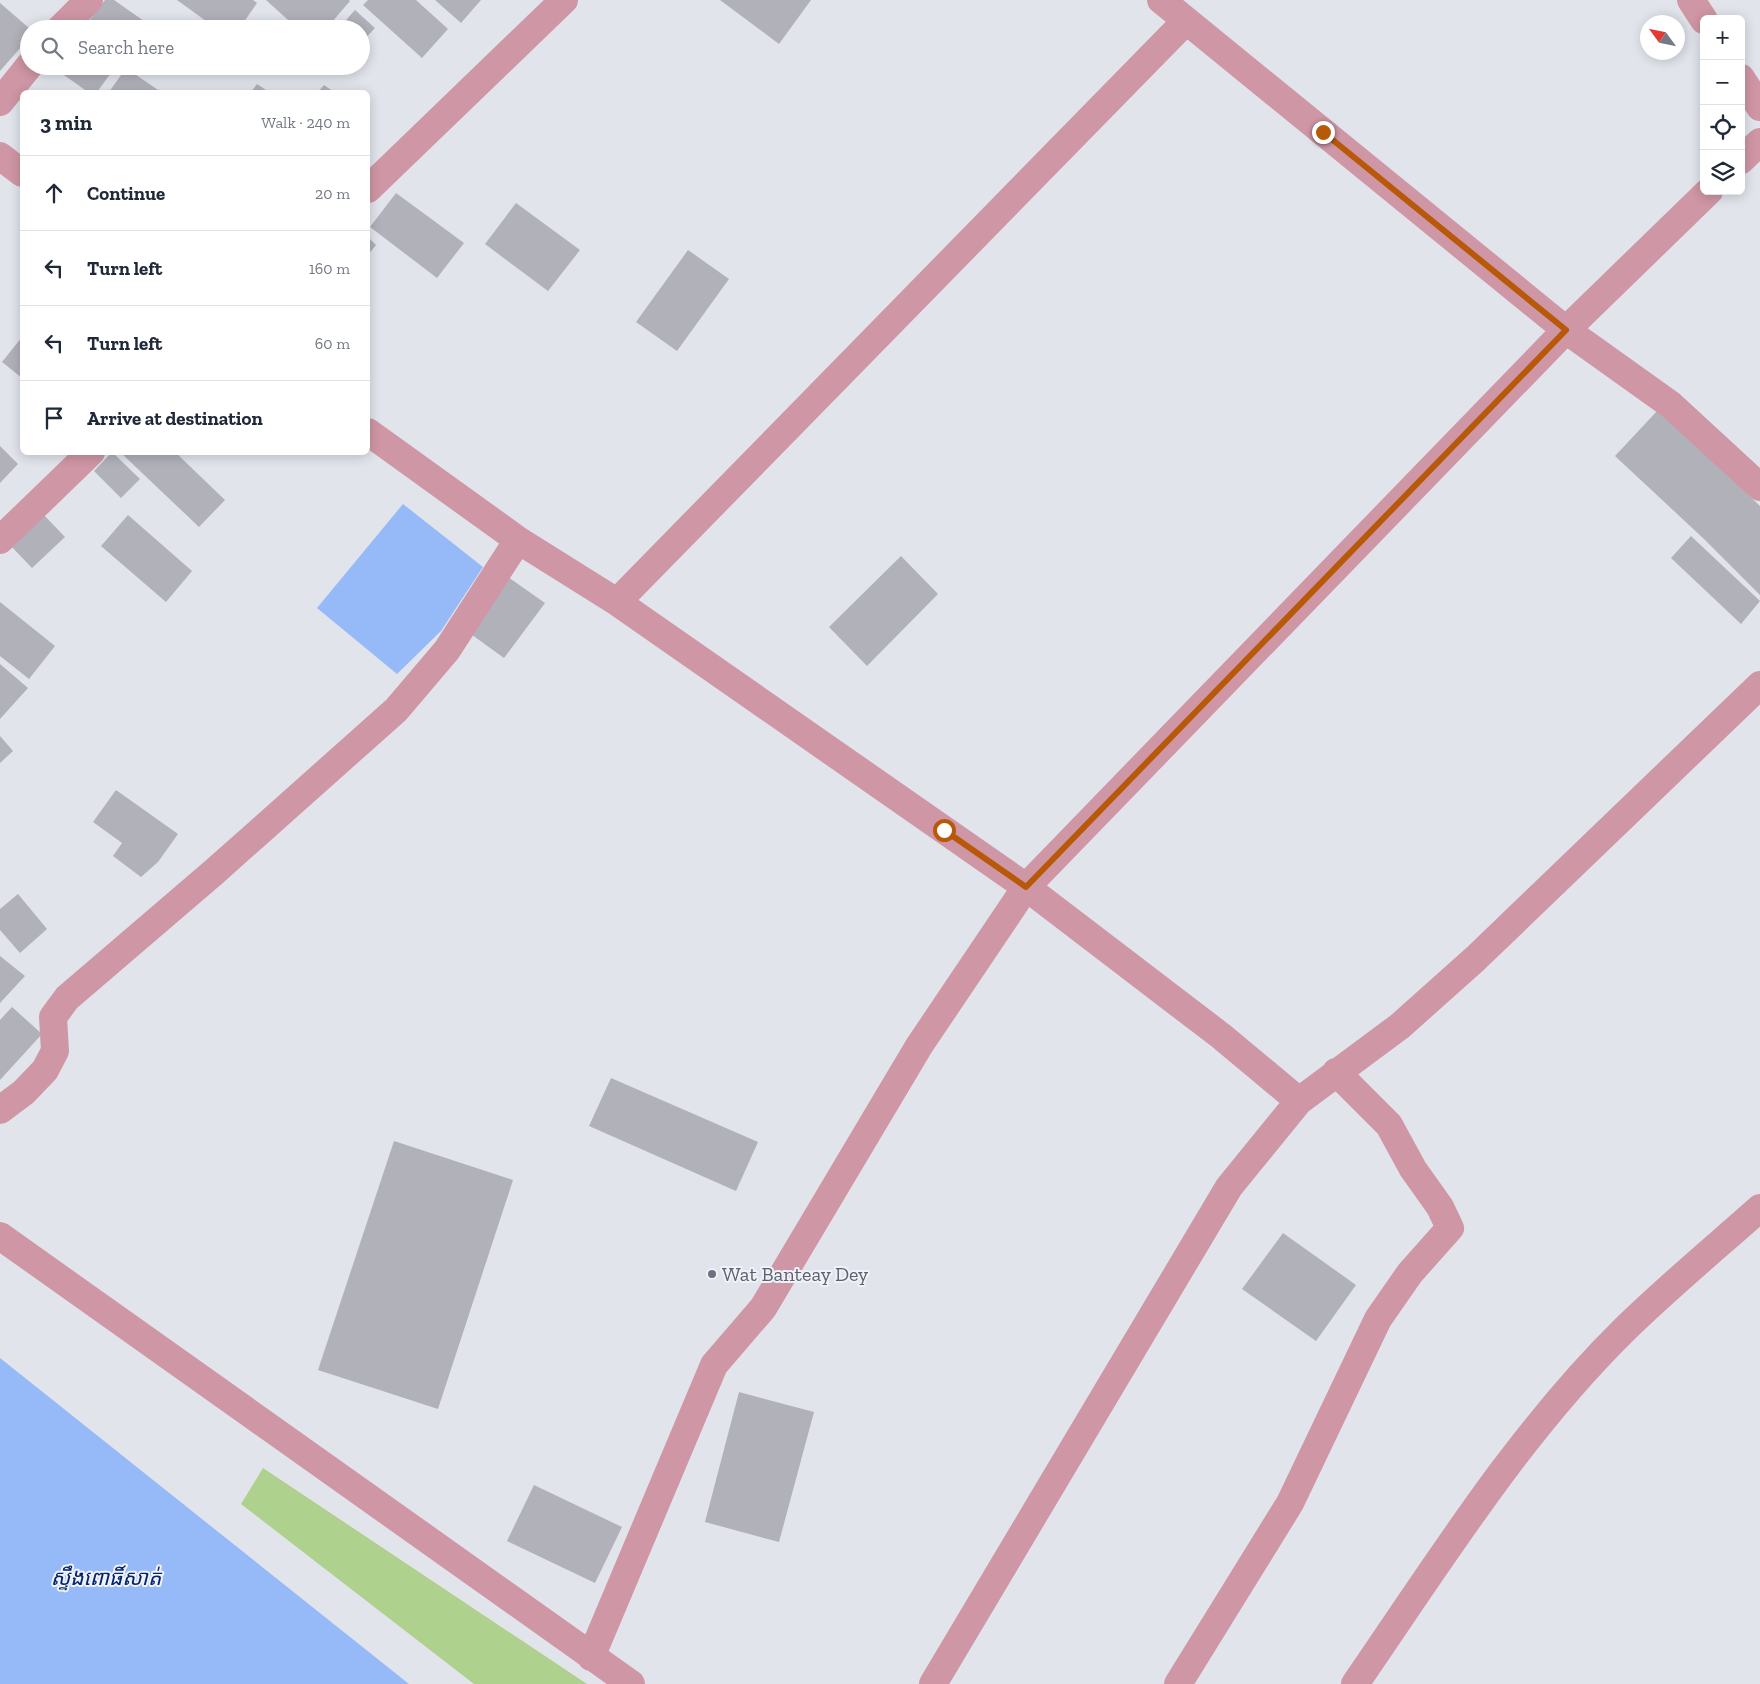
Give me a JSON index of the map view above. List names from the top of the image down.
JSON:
{
  "water": ["ស្ទឹងពោធិ៍សាត់"],
  "places": ["Wat Banteay Dey"],
  "north": "top left",
  "page": {
    "map_buttons": ["+", "−"],
    "search": "Search here",
    "heading": ["3 min", "Walk · 240 m"],
    "list": [
      ["Continue", "20 m"],
      ["Turn left", "160 m"],
      ["Turn left", "60 m"],
      "Arrive at destination"
    ]
  }
}
